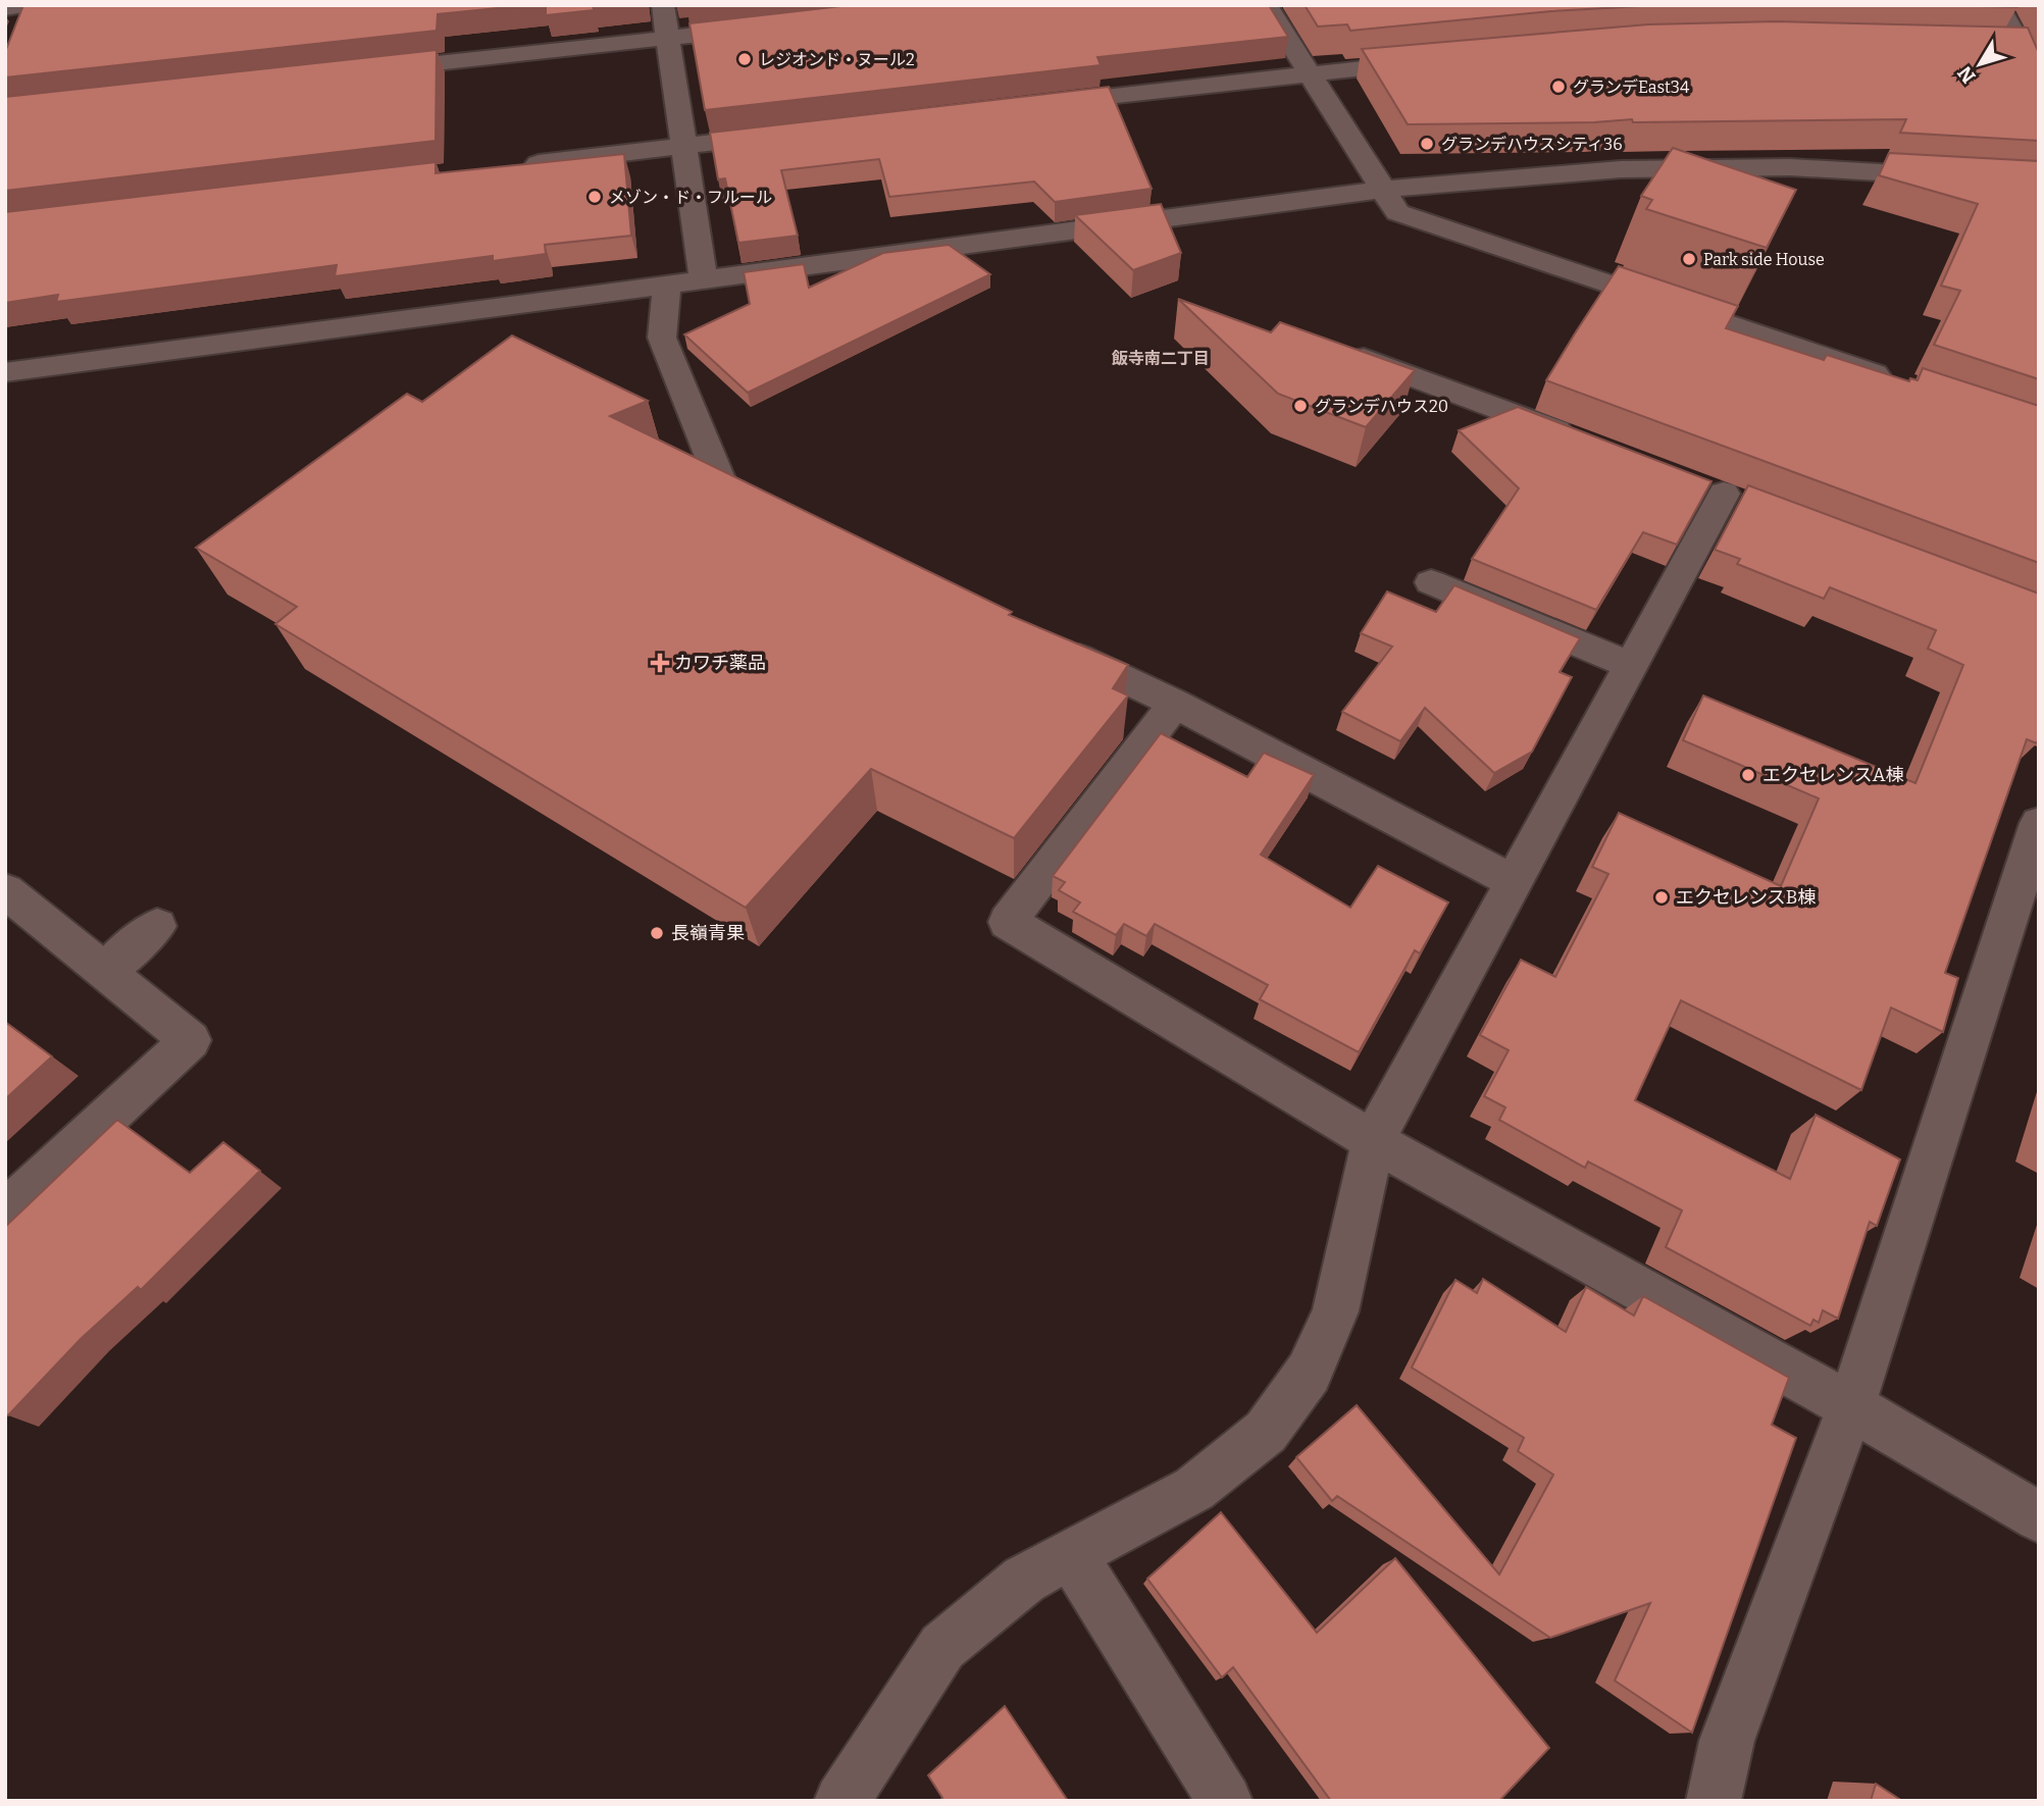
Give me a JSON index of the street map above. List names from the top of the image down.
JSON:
{
  "districts": ["飯寺南二丁目"],
  "places": {
    "other": [
      "レジオンド・ヌール2",
      "グランデEast34",
      "グランデハウスシティ36",
      "メゾン・ド・フルール",
      "Park side House",
      "グランデハウス20",
      "エクセレンスA棟",
      "エクセレンスB棟",
      "長嶺青果"
    ],
    "health": ["カワチ薬品"]
  },
  "north": "bottom left"
}
